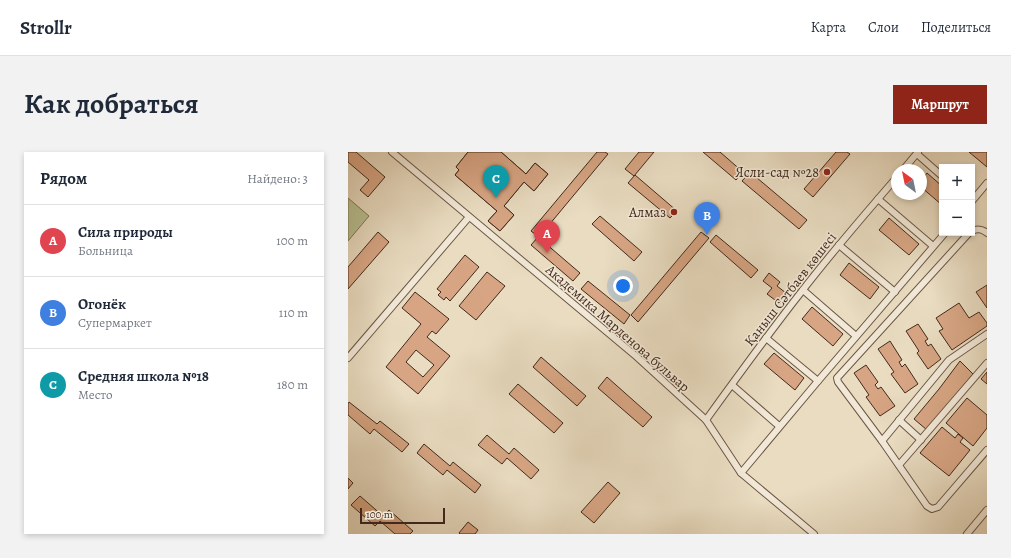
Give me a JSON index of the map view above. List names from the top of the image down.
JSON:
{
  "streets": {
    "street": ["Қаныш Сәтбаев көшесі", "Академика Марденова бульвар"]
  },
  "crossings": [
    ["Қаныш Сәтбаев көшесі", "Академика Марденова бульвар"]
  ],
  "places": ["Ясли-сад №28", "Алмаз"],
  "scale_bar": "100 m",
  "north": "top left",
  "page": {
    "header": "Strollr",
    "nav": ["Карта", "Слои", "Поделиться"],
    "title": "Как добраться",
    "buttons": "Маршрут",
    "heading": ["Рядом", "Найдено: 3"],
    "map_buttons": ["+", "−"],
    "pins": ["C", "B", "A"],
    "list": [
      {
        "mark": "A",
        "name": "Сила природы",
        "note": "Больница",
        "value": "100 m"
      },
      {
        "mark": "B",
        "name": "Огонёк",
        "note": "Супермаркет",
        "value": "110 m"
      },
      {
        "mark": "C",
        "name": "Средняя школа №18",
        "note": "Место",
        "value": "180 m"
      }
    ],
    "scale": "100 m"
  }
}
